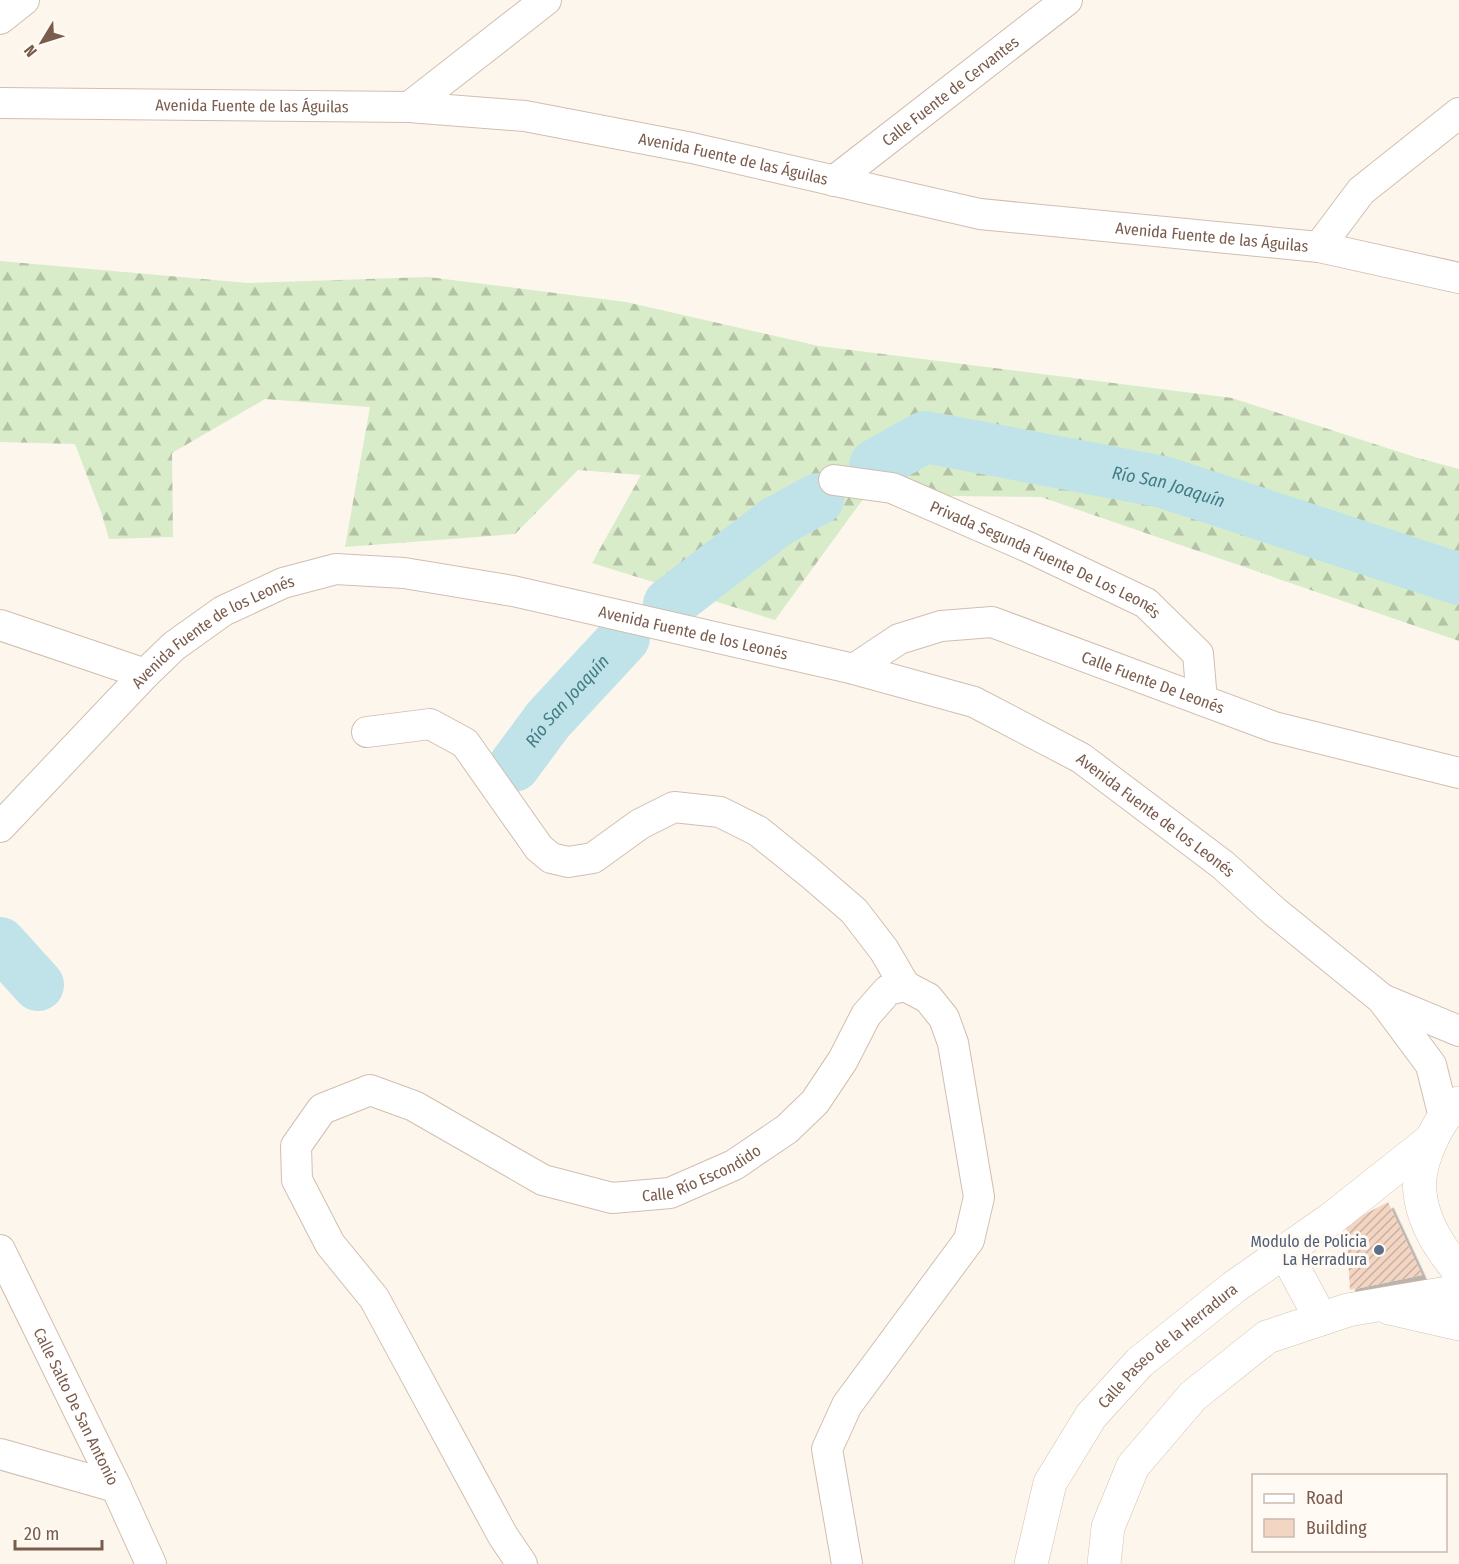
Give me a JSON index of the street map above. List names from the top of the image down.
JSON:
{
  "streets": {
    "main road": ["Calle Paseo de la Herradura"],
    "street": [
      "Calle Fuente de Cervantes",
      "Avenida Fuente de las Águilas",
      "Privada Segunda Fuente De Los Leonés",
      "Avenida Fuente de los Leonés",
      "Calle Fuente De Leonés",
      "Calle Río Escondido",
      "Calle Salto De San Antonio"
    ]
  },
  "crossings": [
    ["Calle Fuente de Cervantes", "Avenida Fuente de las Águilas"],
    ["Privada Segunda Fuente De Los Leonés", "Calle Fuente De Leonés"],
    ["Avenida Fuente de los Leonés", "Calle Fuente De Leonés"],
    ["Avenida Fuente de los Leonés", "Calle Paseo de la Herradura"]
  ],
  "water": ["Río San Joaquín"],
  "places": ["Modulo de Policia La Herradura"],
  "legend": ["Road", "Building"],
  "scale_bar": "20 m",
  "north": "bottom left"
}
